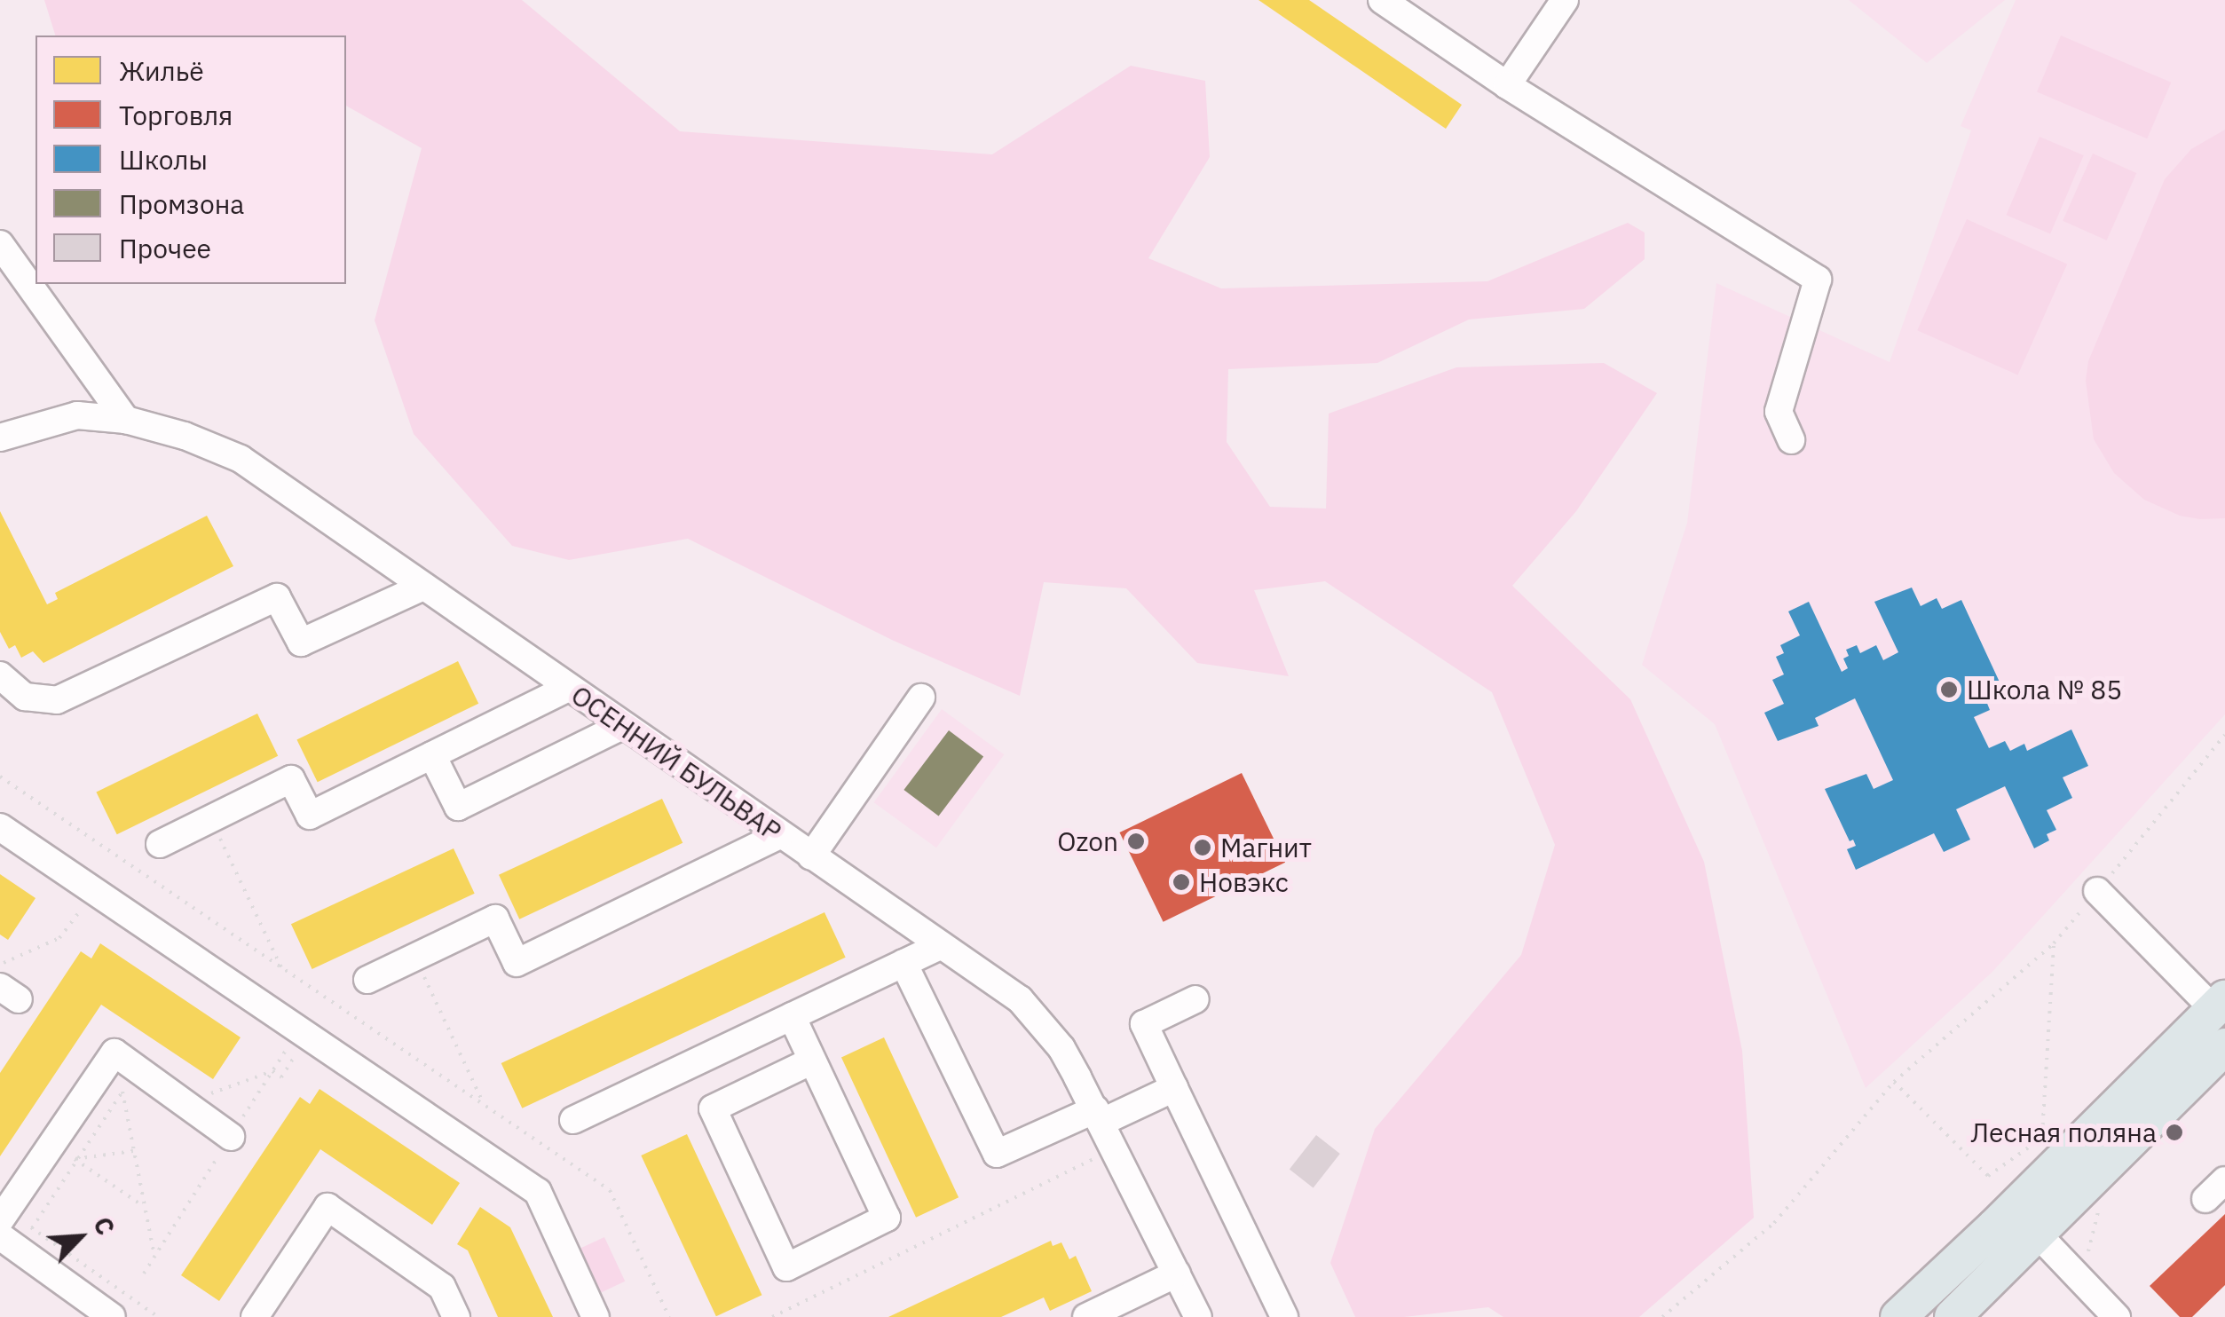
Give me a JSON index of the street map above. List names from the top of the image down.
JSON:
{
  "streets": {
    "street": ["ОСЕННИЙ БУЛЬВАР"]
  },
  "places": [
    "Школа № 85",
    "Ozon",
    "Магнит",
    "Новэкс",
    "Лесная поляна"
  ],
  "legend": [
    "Жильё",
    "Торговля",
    "Школы",
    "Промзона",
    "Прочее"
  ],
  "north": "top right"
}
